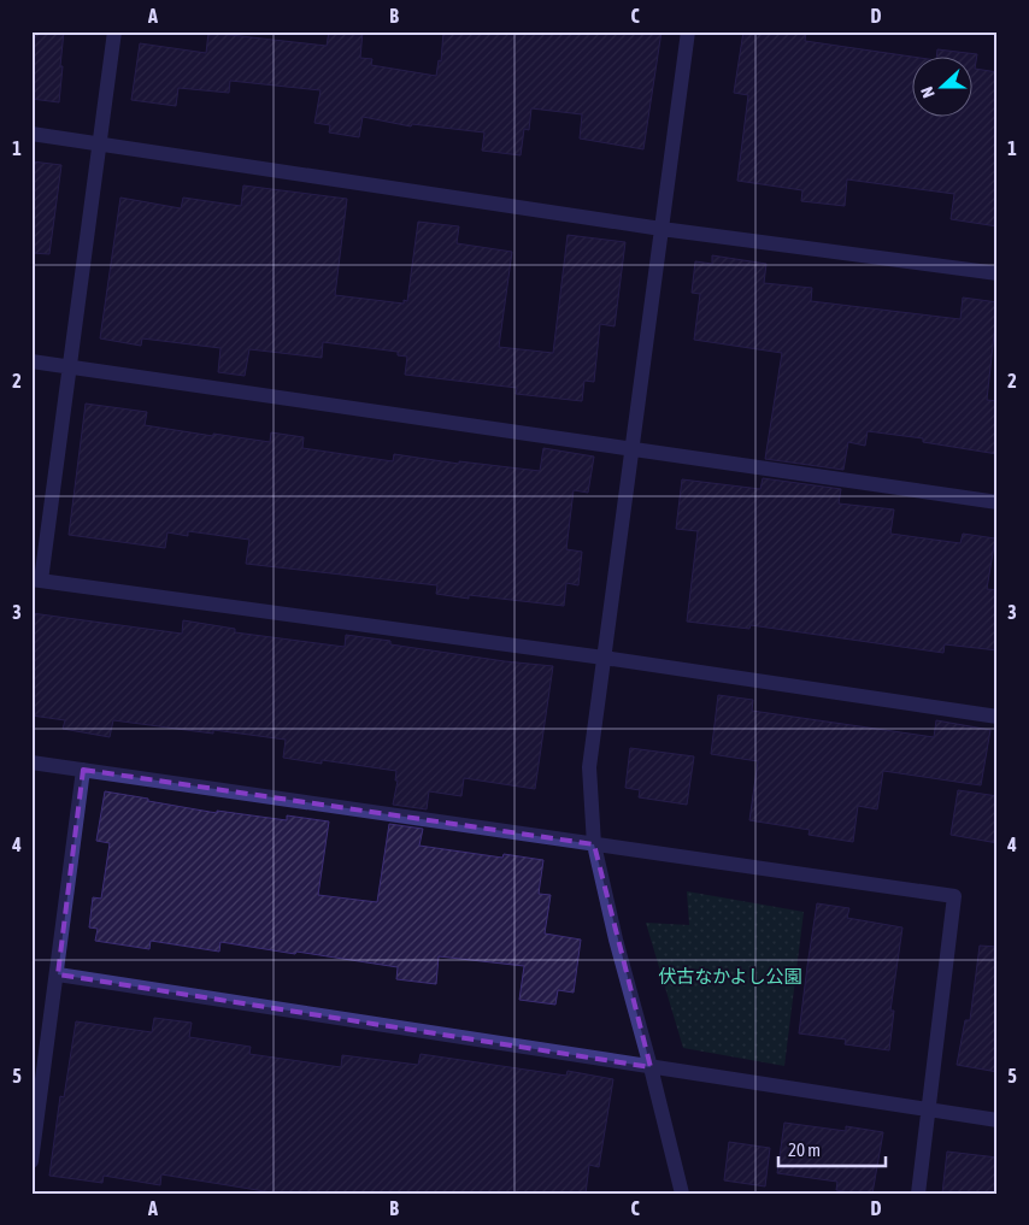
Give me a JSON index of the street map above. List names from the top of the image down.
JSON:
{
  "parks": ["伏古なかよし公園"],
  "scale_bar": "20 m",
  "north": "left",
  "grid": {
    "columns": [
      "A",
      "B",
      "C",
      "D"
    ],
    "rows": [
      "1",
      "2",
      "3",
      "4",
      "5"
    ]
  }
}
